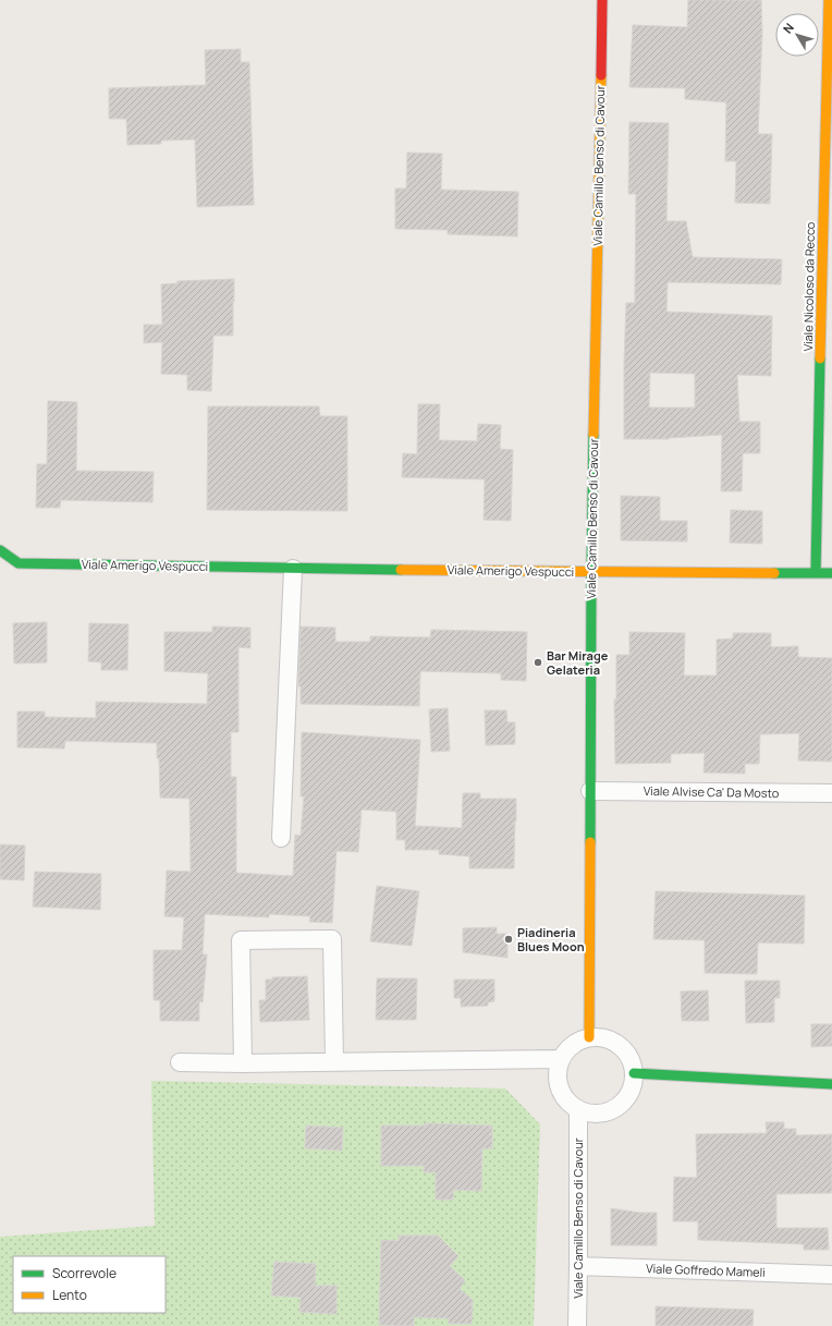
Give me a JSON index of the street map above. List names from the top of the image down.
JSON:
{
  "streets": {
    "street": [
      "Viale Camillo Benso di Cavour",
      "Viale Nicoloso da Recco",
      "Viale Amerigo Vespucci",
      "Viale Alvise Ca' Da Mosto",
      "Viale Goffredo Mameli"
    ]
  },
  "crossings": [
    ["Viale Camillo Benso di Cavour", "Viale Amerigo Vespucci"],
    ["Viale Camillo Benso di Cavour", "Viale Alvise Ca' Da Mosto"],
    ["Viale Camillo Benso di Cavour", "Viale Goffredo Mameli"],
    ["Viale Nicoloso da Recco", "Viale Amerigo Vespucci"]
  ],
  "places": ["Bar Mirage Gelateria", "Piadineria Blues Moon"],
  "legend": ["Scorrevole", "Lento"],
  "north": "top left"
}
